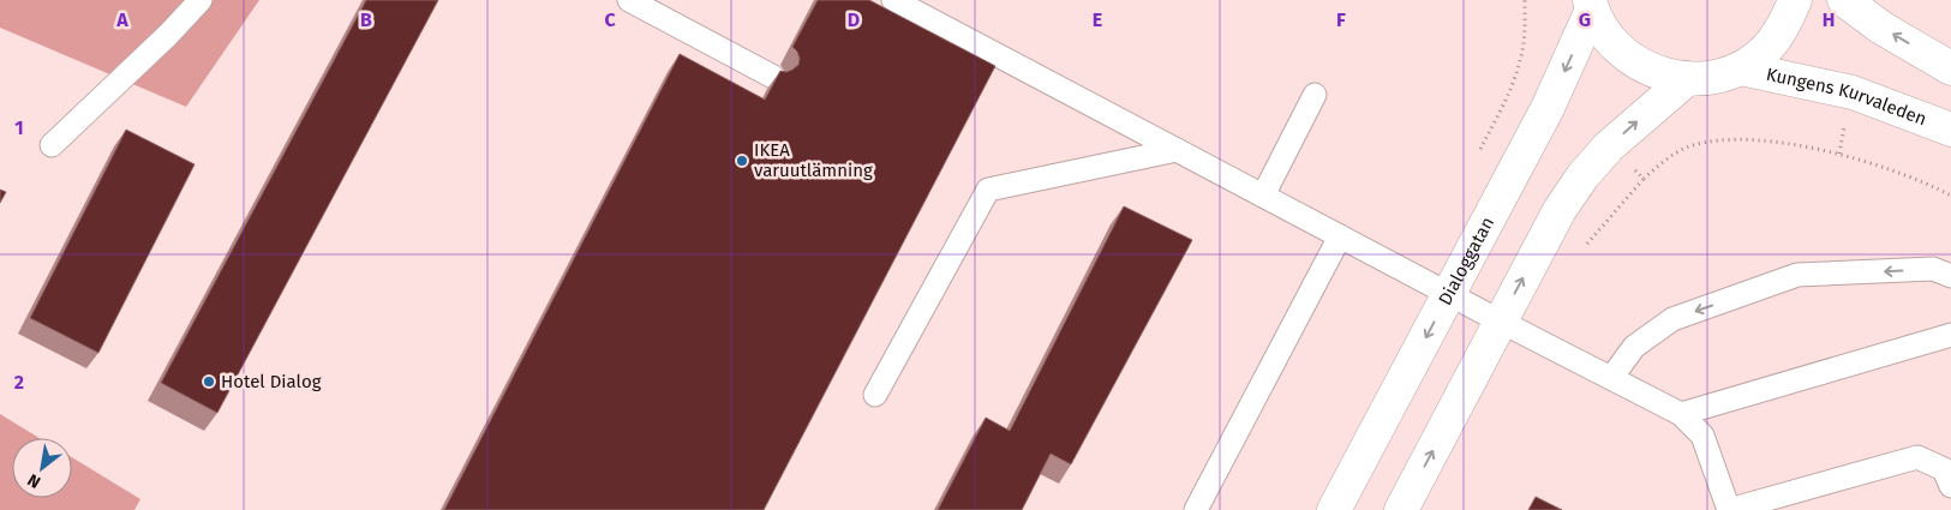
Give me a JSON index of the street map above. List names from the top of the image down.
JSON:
{
  "streets": {
    "street": ["Kungens Kurvaleden", "Dialoggatan"]
  },
  "places": ["IKEA varuutlämning", "Hotel Dialog"],
  "north": "bottom left",
  "grid": {
    "columns": [
      "A",
      "B",
      "C",
      "D",
      "E",
      "F",
      "G",
      "H"
    ],
    "rows": ["1", "2"]
  }
}
